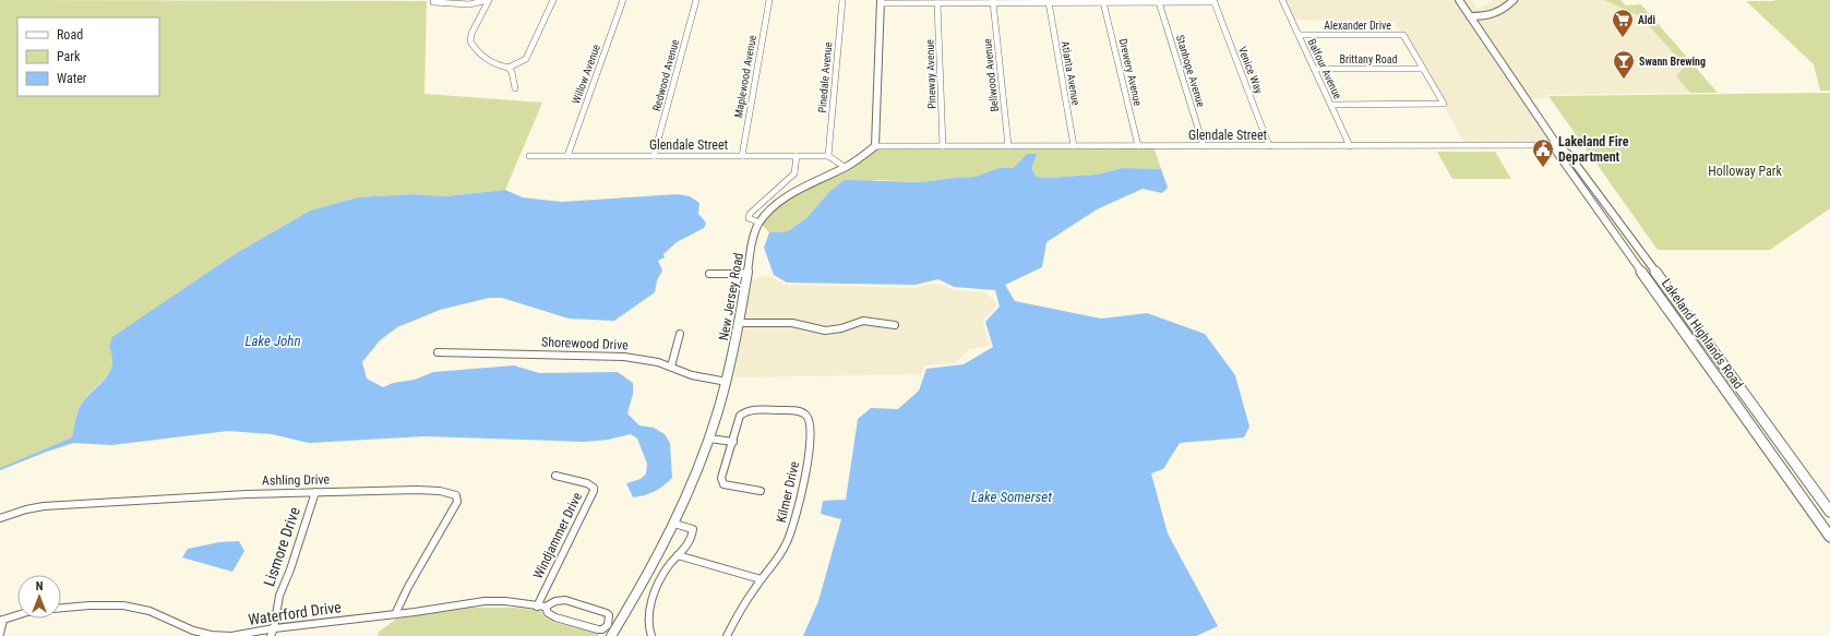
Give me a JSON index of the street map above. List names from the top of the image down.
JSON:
{
  "streets": {
    "main road": ["Lakeland Highlands Road"],
    "street": [
      "Alexander Drive",
      "Brittany Road",
      "Balfour Avenue",
      "Venice Way",
      "Stanhope Avenue",
      "Drewery Avenue",
      "Atlanta Avenue",
      "Willow Avenue",
      "Pineway Avenue",
      "Redwood Avenue",
      "Bellwood Avenue",
      "Maplewood Avenue",
      "Pinedale Avenue",
      "Glendale Street",
      "New Jersey Road",
      "Shorewood Drive",
      "Ashling Drive",
      "Kilmer Drive",
      "Windjammer Drive",
      "Lismore Drive",
      "Waterford Drive"
    ]
  },
  "crossings": [
    ["Alexander Drive", "Brittany Road"],
    ["Alexander Drive", "Balfour Avenue"],
    ["Brittany Road", "Balfour Avenue"],
    ["Balfour Avenue", "Glendale Street"],
    ["Venice Way", "Glendale Street"],
    ["Stanhope Avenue", "Glendale Street"],
    ["Drewery Avenue", "Glendale Street"],
    ["Atlanta Avenue", "Glendale Street"],
    ["Willow Avenue", "Glendale Street"],
    ["Pineway Avenue", "Glendale Street"],
    ["Redwood Avenue", "Glendale Street"],
    ["Bellwood Avenue", "Glendale Street"],
    ["Maplewood Avenue", "Glendale Street"],
    ["Pinedale Avenue", "Glendale Street"],
    ["Glendale Street", "New Jersey Road"],
    ["Glendale Street", "Lakeland Highlands Road"],
    ["New Jersey Road", "Shorewood Drive"],
    ["New Jersey Road", "Waterford Drive"],
    ["Ashling Drive", "Lismore Drive"],
    ["Ashling Drive", "Waterford Drive"],
    ["Windjammer Drive", "Waterford Drive"],
    ["Lismore Drive", "Waterford Drive"]
  ],
  "water": ["Lake John", "Lake Somerset"],
  "parks": ["Holloway Park"],
  "places": {
    "supermarket": ["Aldi"],
    "bar": ["Swann Brewing"],
    "public building": ["Lakeland Fire Department"]
  },
  "legend": ["Road", "Park", "Water"],
  "north": "top"
}
